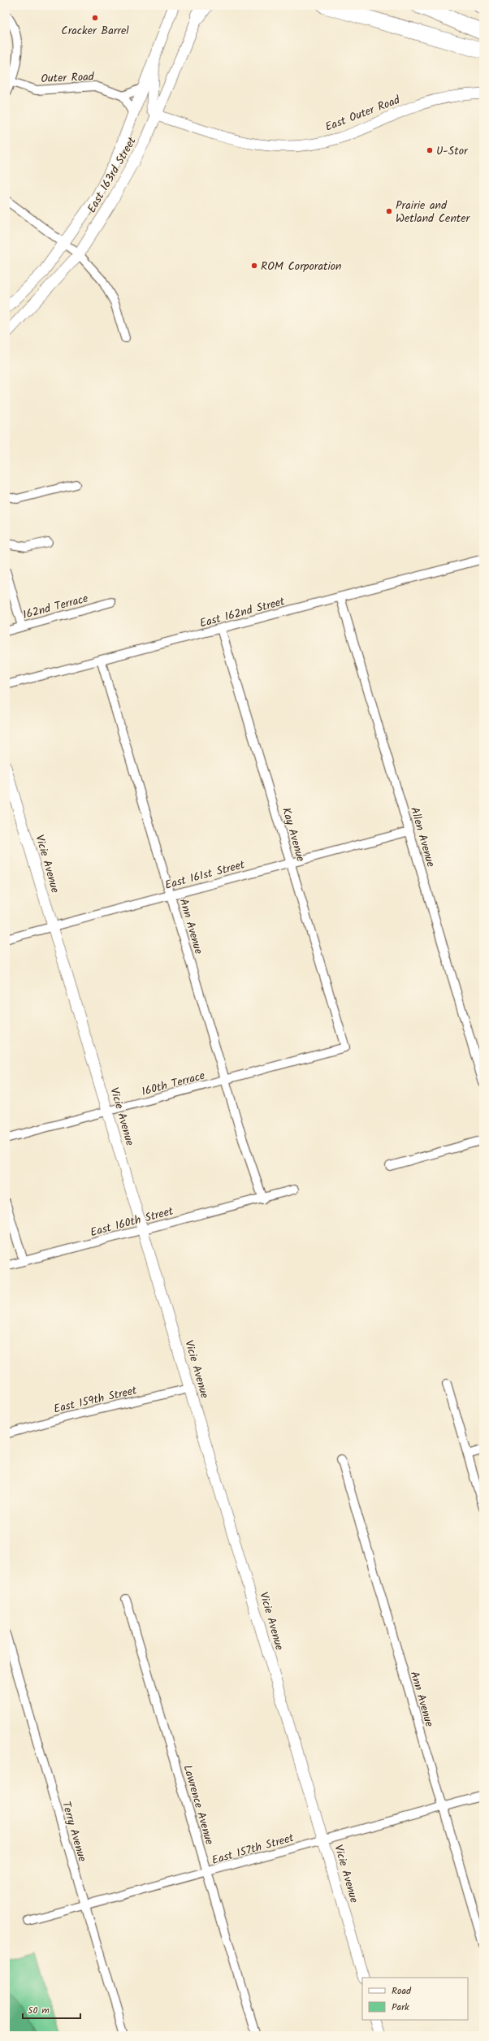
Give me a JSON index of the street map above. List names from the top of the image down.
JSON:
{
  "streets": {
    "street": [
      "Outer Road",
      "East Outer Road",
      "East 163rd Street",
      "162nd Terrace",
      "East 162nd Street",
      "Kay Avenue",
      "Allen Avenue",
      "Vicie Avenue",
      "East 161st Street",
      "Ann Avenue",
      "160th Terrace",
      "East 160th Street",
      "East 159th Street",
      "Lawrence Avenue",
      "Terry Avenue",
      "East 157th Street"
    ]
  },
  "crossings": [
    ["East Outer Road", "East 163rd Street"],
    ["East 162nd Street", "Kay Avenue"],
    ["East 162nd Street", "Allen Avenue"],
    ["East 162nd Street", "Ann Avenue"],
    ["Kay Avenue", "East 161st Street"],
    ["Kay Avenue", "160th Terrace"],
    ["Allen Avenue", "East 161st Street"],
    ["Vicie Avenue", "East 161st Street"],
    ["Vicie Avenue", "160th Terrace"],
    ["Vicie Avenue", "East 160th Street"],
    ["Vicie Avenue", "East 159th Street"],
    ["Vicie Avenue", "East 157th Street"],
    ["East 161st Street", "Ann Avenue"],
    ["Ann Avenue", "160th Terrace"],
    ["Ann Avenue", "East 160th Street"],
    ["Ann Avenue", "East 157th Street"],
    ["Lawrence Avenue", "East 157th Street"],
    ["Terry Avenue", "East 157th Street"]
  ],
  "places": [
    "Cracker Barrel",
    "U-Stor",
    "Prairie and Wetland Center",
    "ROM Corporation"
  ],
  "legend": ["Road", "Park"],
  "scale_bar": "50 m"
}
